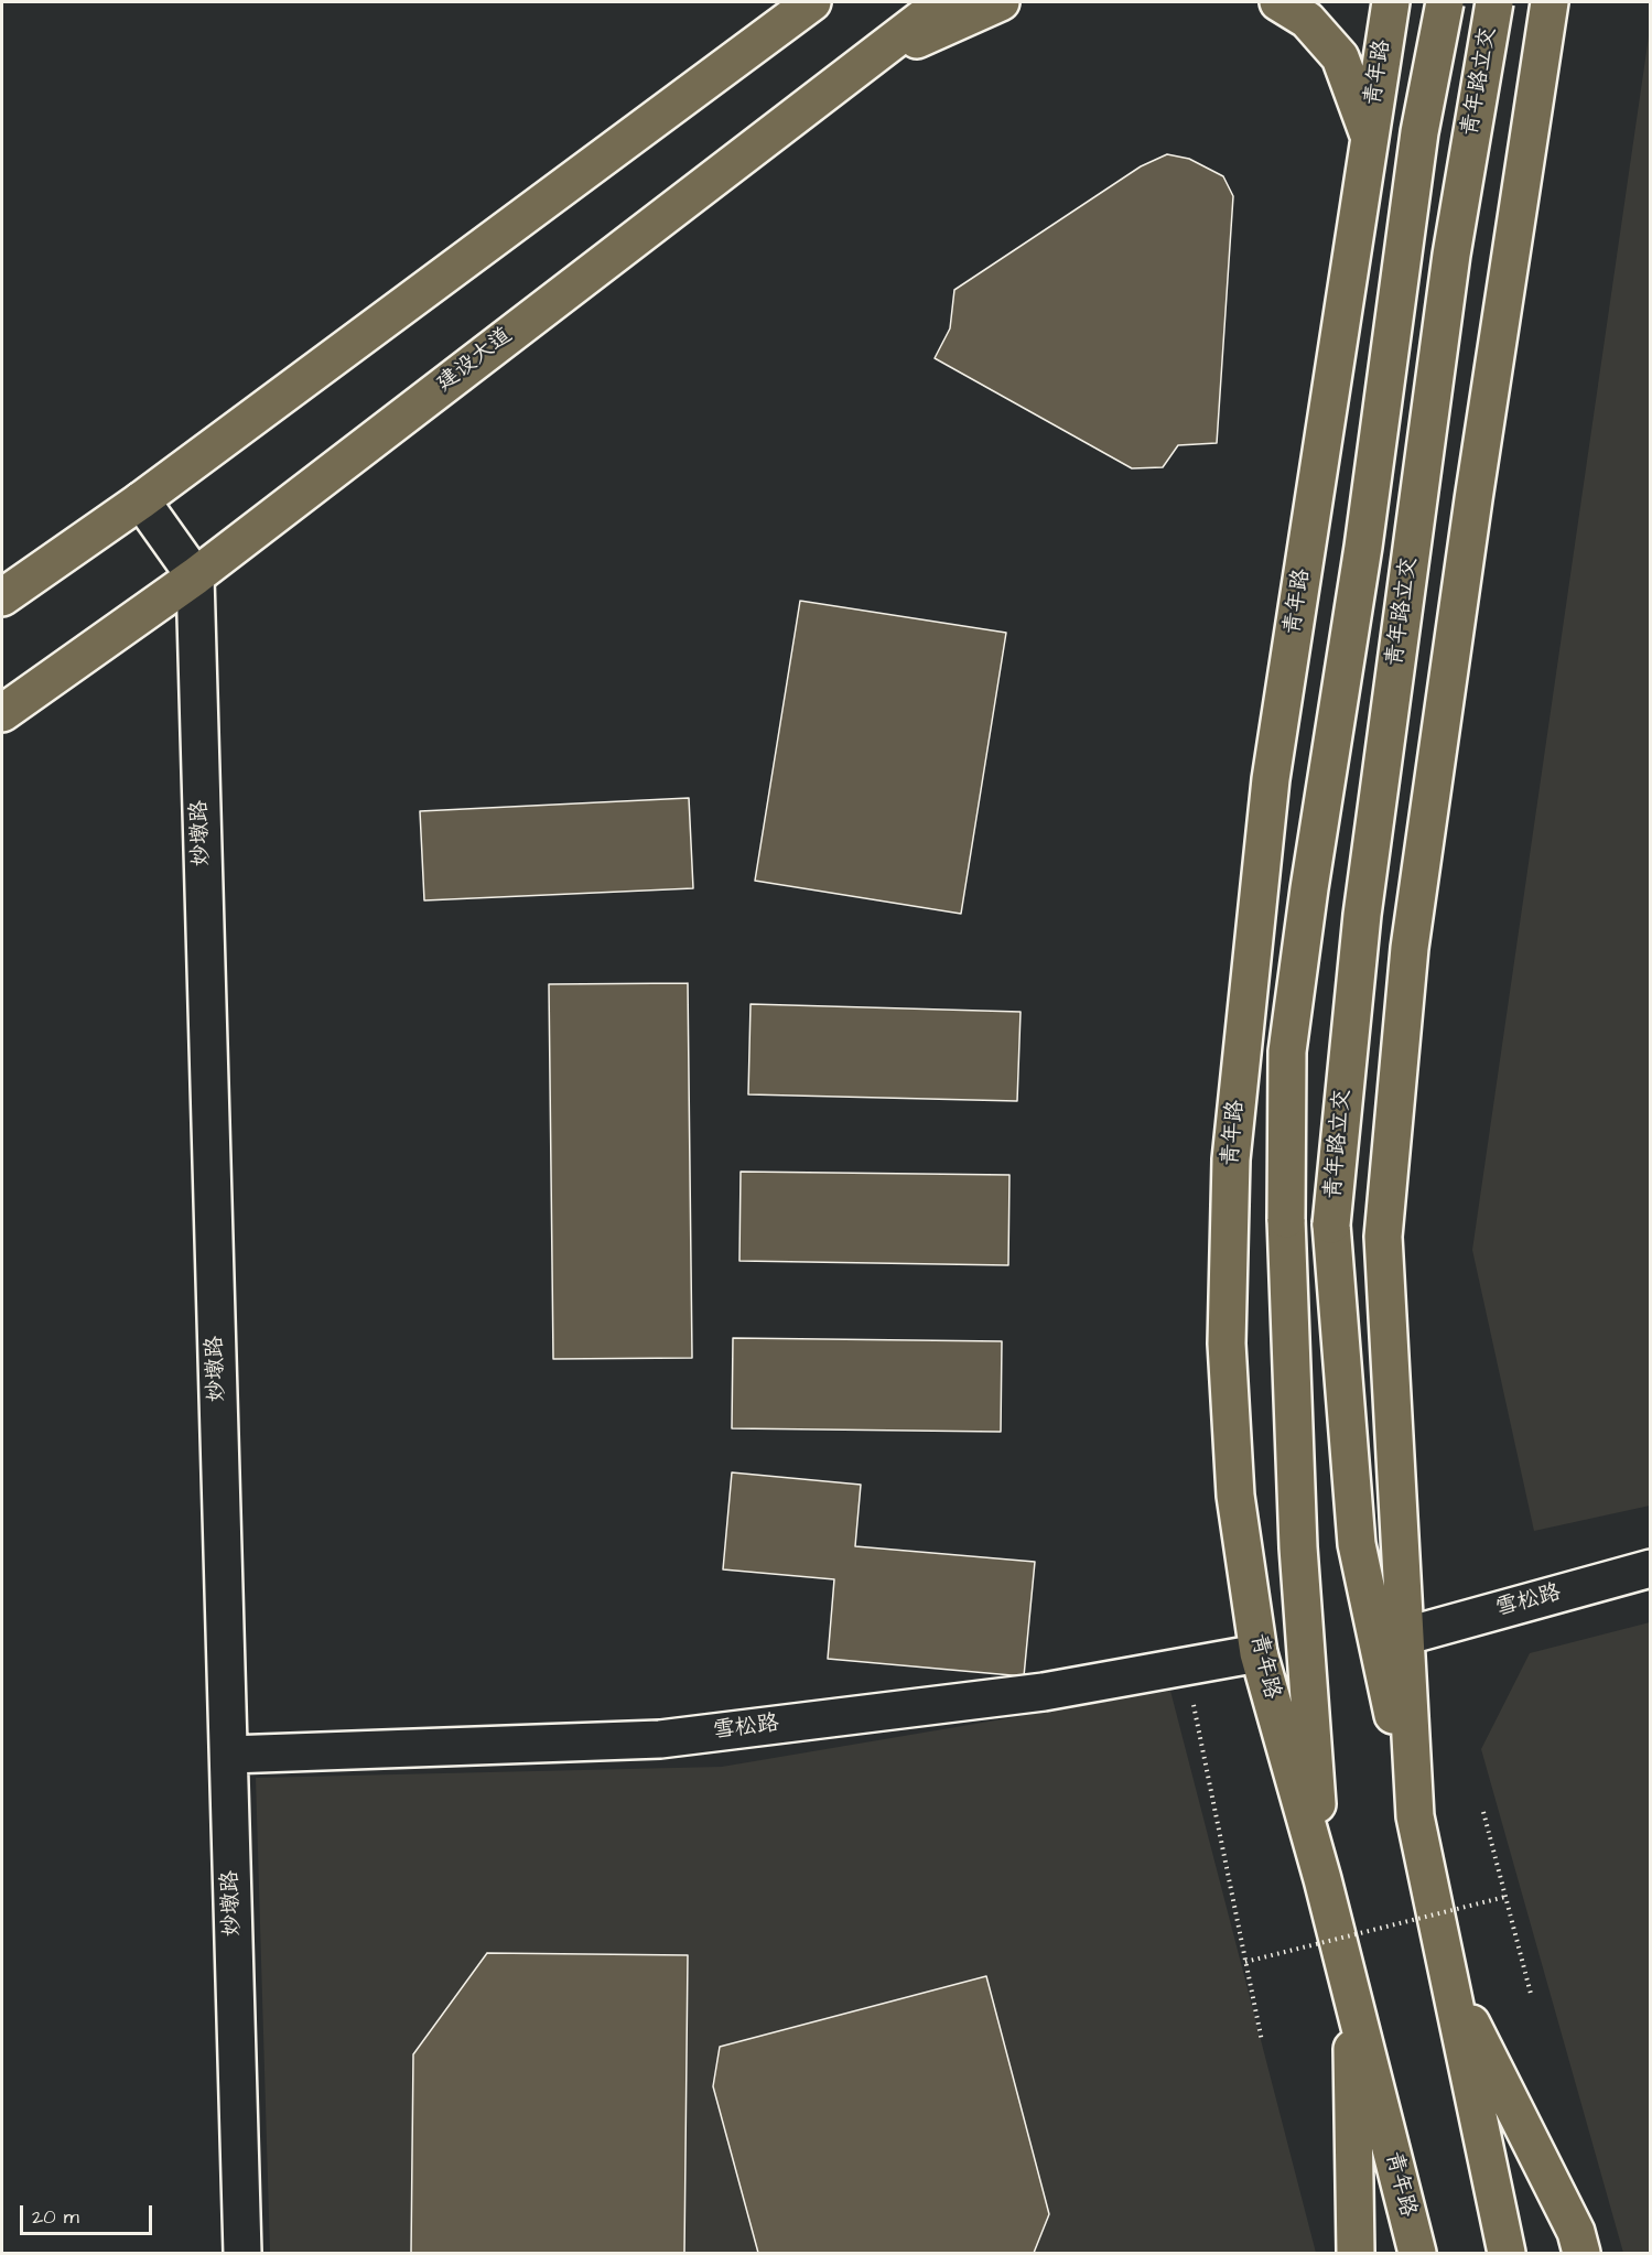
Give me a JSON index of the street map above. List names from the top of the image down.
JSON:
{
  "streets": {
    "main road": ["青年路", "青年路立交", "建设大道"],
    "street": ["妙墩路", "雪松路"]
  },
  "crossings": [
    ["青年路", "雪松路"],
    ["建设大道", "妙墩路"],
    ["妙墩路", "雪松路"]
  ],
  "scale_bar": "20 m"
}
